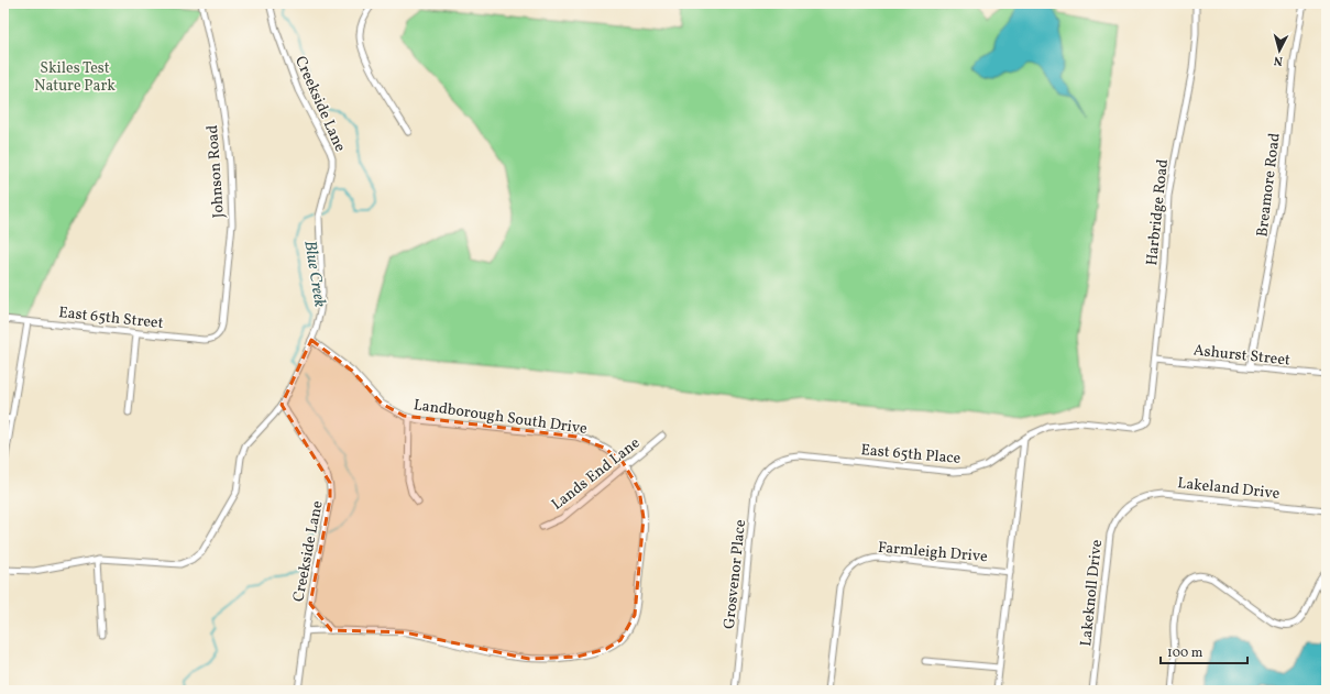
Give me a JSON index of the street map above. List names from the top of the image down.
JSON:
{
  "streets": {
    "street": [
      "Creekside Lane",
      "Johnson Road",
      "Breamore Road",
      "Harbridge Road",
      "East 65th Street",
      "Ashurst Street",
      "Landborough South Drive",
      "East 65th Place",
      "Lands End Lane",
      "Lakeland Drive",
      "Farmleigh Drive",
      "Grosvenor Place",
      "Lakeknoll Drive"
    ]
  },
  "crossings": [
    ["Creekside Lane", "Landborough South Drive"],
    ["Johnson Road", "East 65th Street"],
    ["Breamore Road", "Ashurst Street"],
    ["Harbridge Road", "Ashurst Street"],
    ["Harbridge Road", "East 65th Place"],
    ["Landborough South Drive", "Lands End Lane"],
    ["East 65th Place", "Grosvenor Place"],
    ["Lakeland Drive", "Lakeknoll Drive"]
  ],
  "water": ["Blue Creek"],
  "parks": ["Skiles Test Nature Park"],
  "scale_bar": "100 m",
  "north": "bottom"
}
